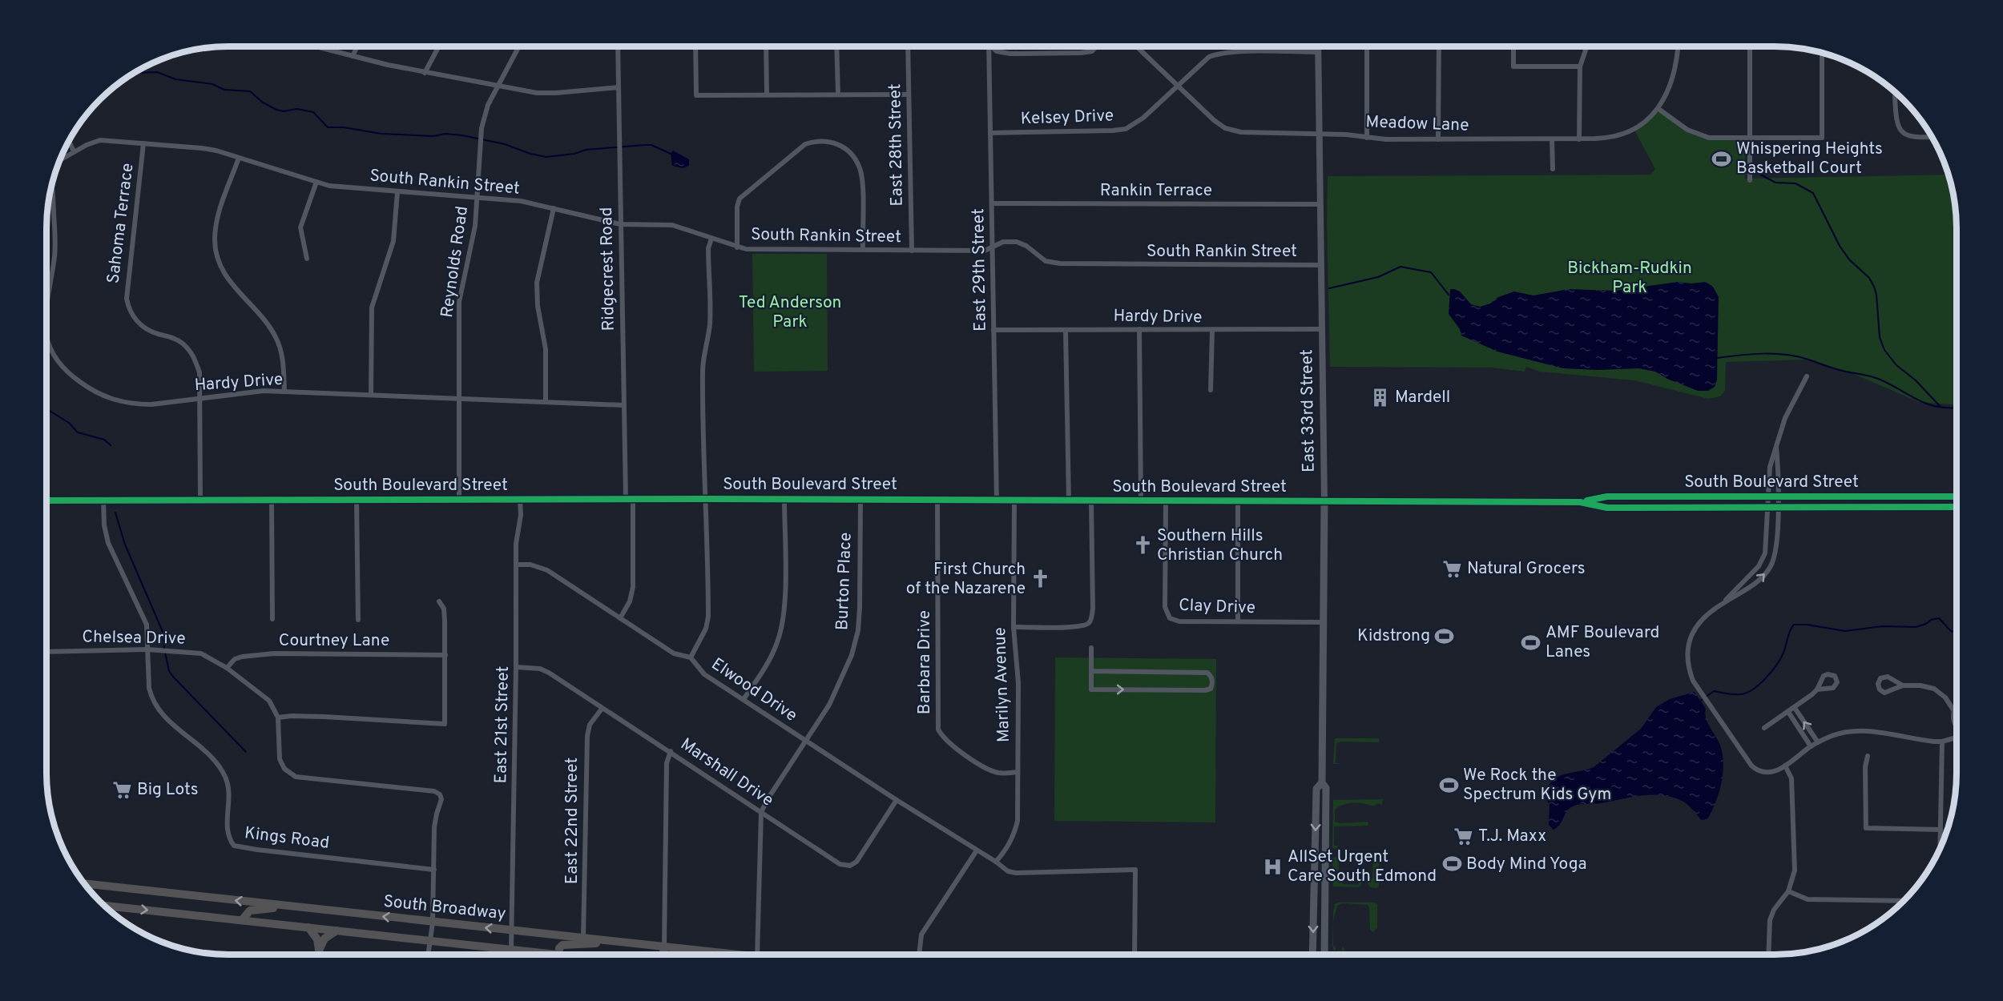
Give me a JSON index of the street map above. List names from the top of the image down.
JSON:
{
  "streets": {
    "main road": ["East 33rd Street", "South Boulevard Street", "South Broadway"],
    "street": [
      "Kelsey Drive",
      "Meadow Lane",
      "East 28th Street",
      "South Rankin Street",
      "Rankin Terrace",
      "Sahoma Terrace",
      "Reynolds Road",
      "Ridgecrest Road",
      "East 29th Street",
      "Hardy Drive",
      "Burton Place",
      "Clay Drive",
      "Chelsea Drive",
      "Courtney Lane",
      "Barbara Drive",
      "Marilyn Avenue",
      "Elwood Drive",
      "East 21st Street",
      "Marshall Drive",
      "East 22nd Street",
      "Kings Road"
    ]
  },
  "crossings": [
    ["Kelsey Drive", "Meadow Lane"],
    ["Kelsey Drive", "East 29th Street"],
    ["Kelsey Drive", "East 33rd Street"],
    ["Meadow Lane", "East 33rd Street"],
    ["East 28th Street", "South Rankin Street"],
    ["South Rankin Street", "Sahoma Terrace"],
    ["South Rankin Street", "Reynolds Road"],
    ["South Rankin Street", "Ridgecrest Road"],
    ["South Rankin Street", "East 29th Street"],
    ["South Rankin Street", "East 33rd Street"],
    ["South Rankin Street", "Elwood Drive"],
    ["Rankin Terrace", "East 29th Street"],
    ["Rankin Terrace", "East 33rd Street"],
    ["Sahoma Terrace", "Hardy Drive"],
    ["Sahoma Terrace", "South Boulevard Street"],
    ["Reynolds Road", "Hardy Drive"],
    ["Reynolds Road", "South Boulevard Street"],
    ["Ridgecrest Road", "Hardy Drive"],
    ["Ridgecrest Road", "South Boulevard Street"],
    ["East 29th Street", "Hardy Drive"],
    ["East 29th Street", "South Boulevard Street"],
    ["Hardy Drive", "East 33rd Street"],
    ["East 33rd Street", "South Boulevard Street"],
    ["East 33rd Street", "Clay Drive"],
    ["South Boulevard Street", "Burton Place"],
    ["South Boulevard Street", "Clay Drive"],
    ["South Boulevard Street", "Barbara Drive"],
    ["South Boulevard Street", "Marilyn Avenue"],
    ["South Boulevard Street", "Elwood Drive"],
    ["South Boulevard Street", "East 21st Street"],
    ["South Boulevard Street", "Kings Road"],
    ["Burton Place", "Elwood Drive"],
    ["Burton Place", "Marshall Drive"],
    ["Chelsea Drive", "Courtney Lane"],
    ["Chelsea Drive", "Kings Road"],
    ["Barbara Drive", "Marilyn Avenue"],
    ["Marilyn Avenue", "Elwood Drive"],
    ["Elwood Drive", "Marshall Drive"],
    ["East 21st Street", "Marshall Drive"],
    ["East 21st Street", "South Broadway"],
    ["Marshall Drive", "East 22nd Street"],
    ["East 22nd Street", "South Broadway"]
  ],
  "parks": ["Bickham-Rudkin Park", "Ted Anderson Park"],
  "places": {
    "sports": [
      "Whispering Heights Basketball Court",
      "Kidstrong",
      "AMF Boulevard Lanes",
      "We Rock the Spectrum Kids Gym",
      "Body Mind Yoga"
    ],
    "building": ["Mardell"],
    "church": ["Southern Hills Christian Church", "First Church of the Nazarene"],
    "supermarket": ["Natural Grocers", "Big Lots", "T.J. Maxx"],
    "hospital": ["AllSet Urgent Care South Edmond"]
  }
}
